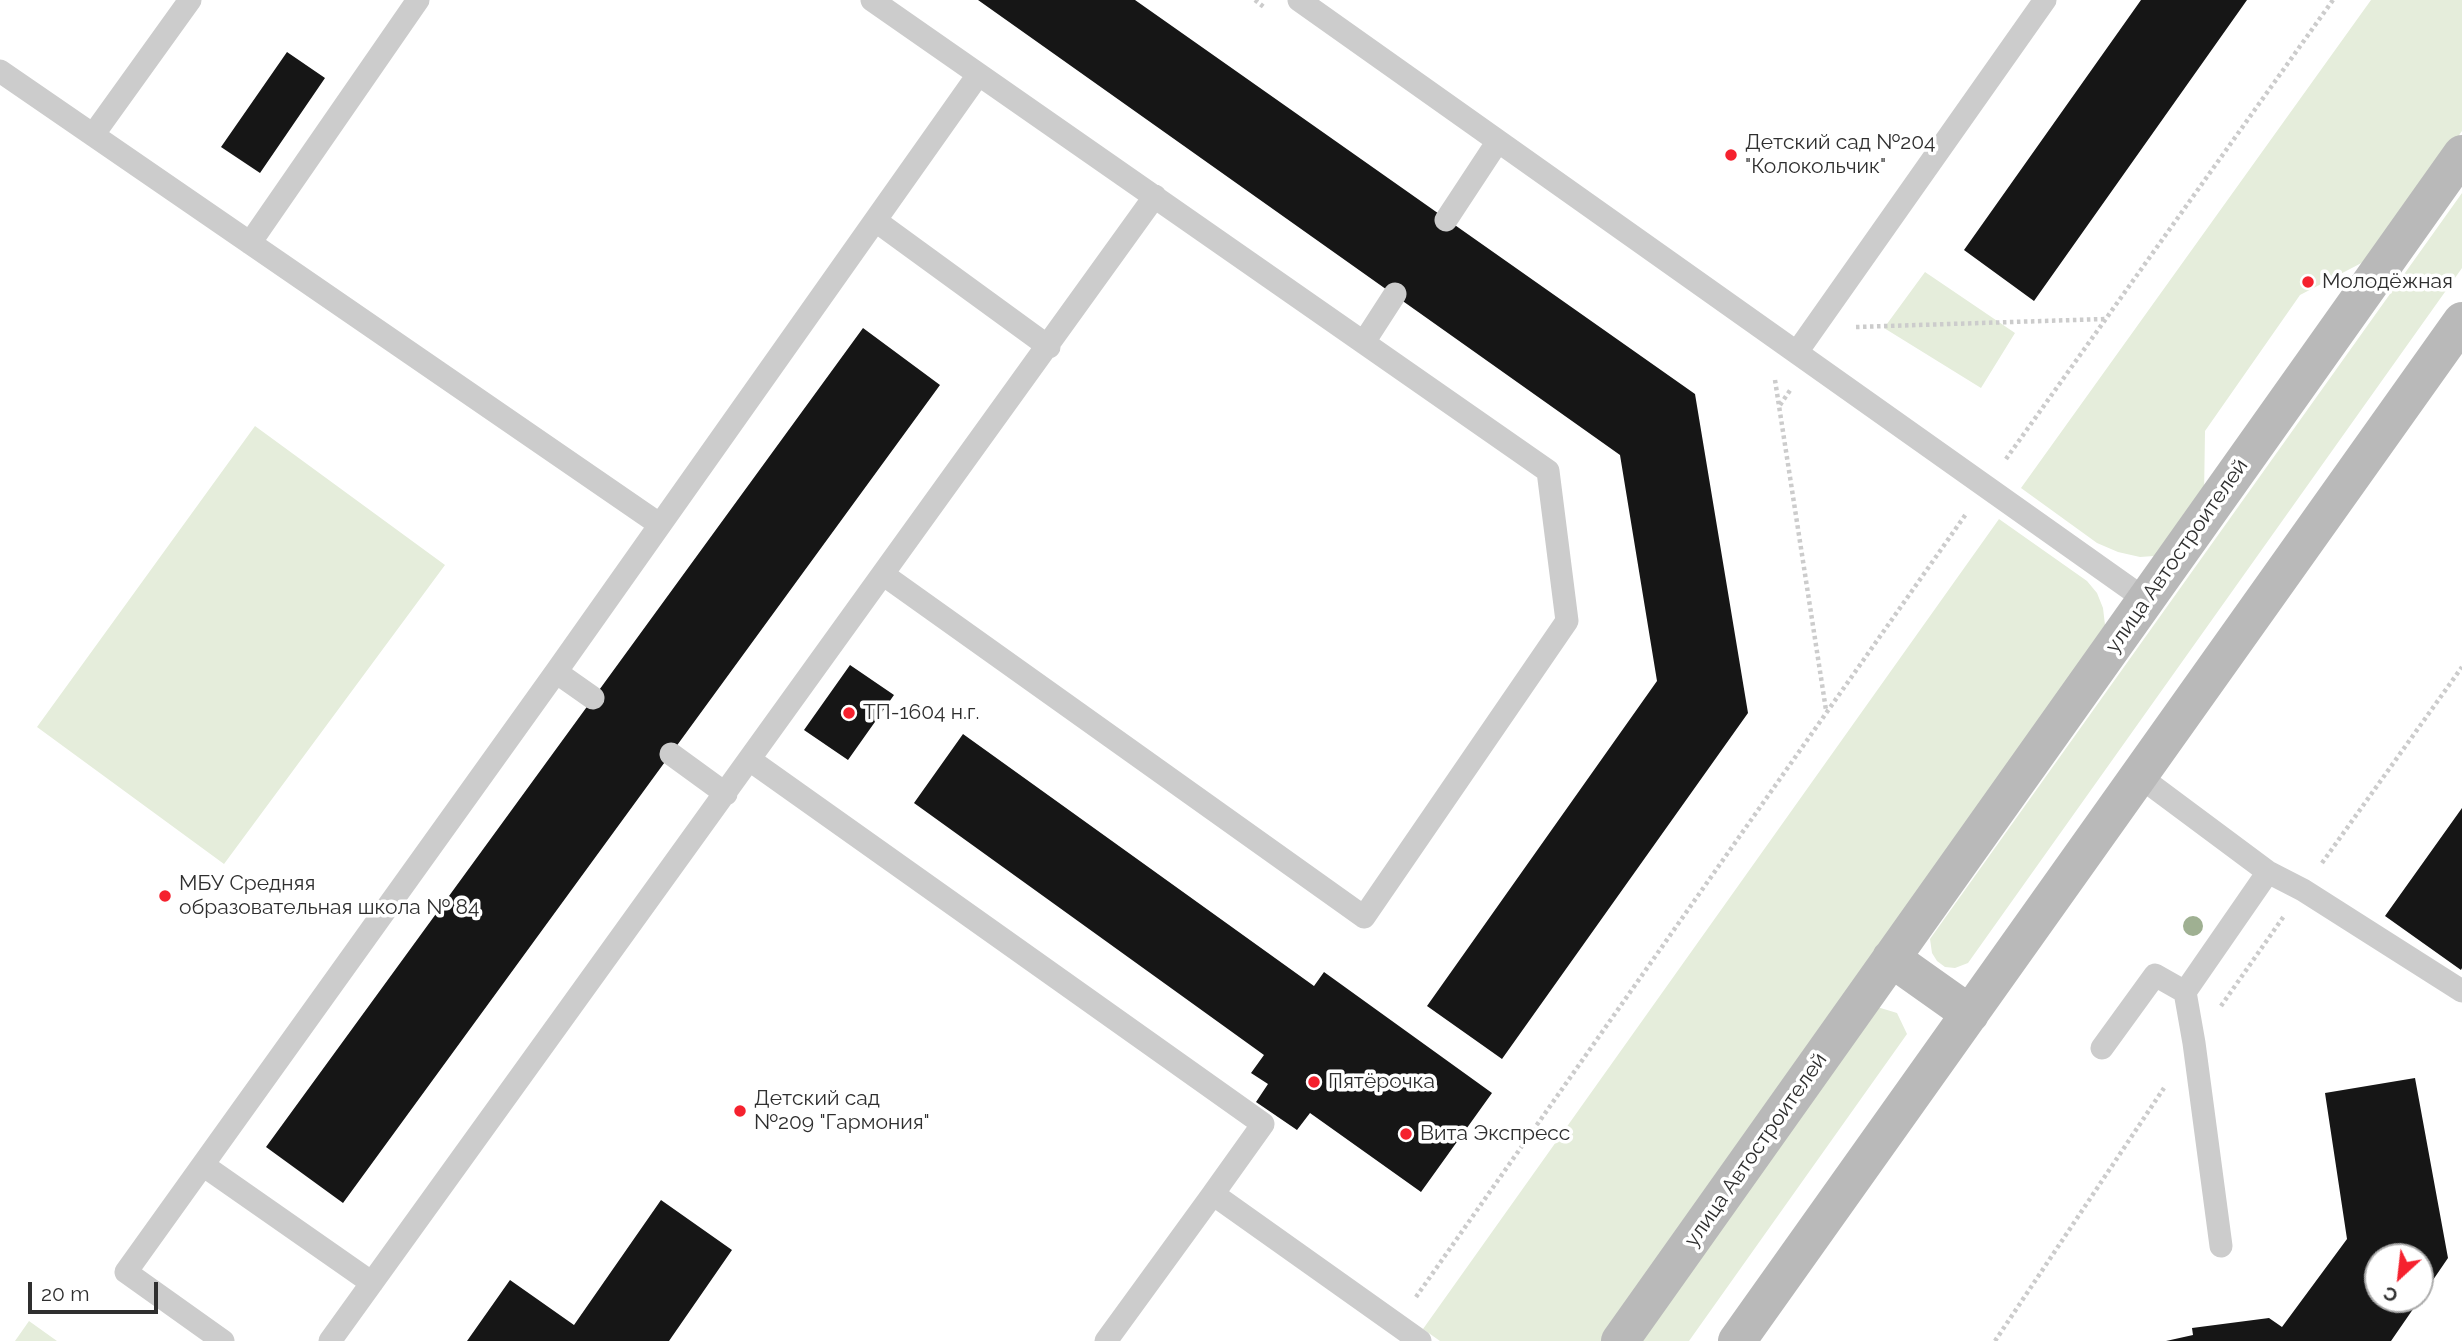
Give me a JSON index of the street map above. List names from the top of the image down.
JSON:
{
  "streets": {
    "main road": ["улица Автостроителей"]
  },
  "places": [
    "Детский сад №204 \"Колокольчик\"",
    "Молодёжная",
    "ТП-1604 н.г.",
    "МБУ Средняя образовательная школа № 84",
    "Пятёрочка",
    "Детский сад №209 \"Гармония\"",
    "Вита Экспресс"
  ],
  "scale_bar": "20 m",
  "north": "bottom left"
}
